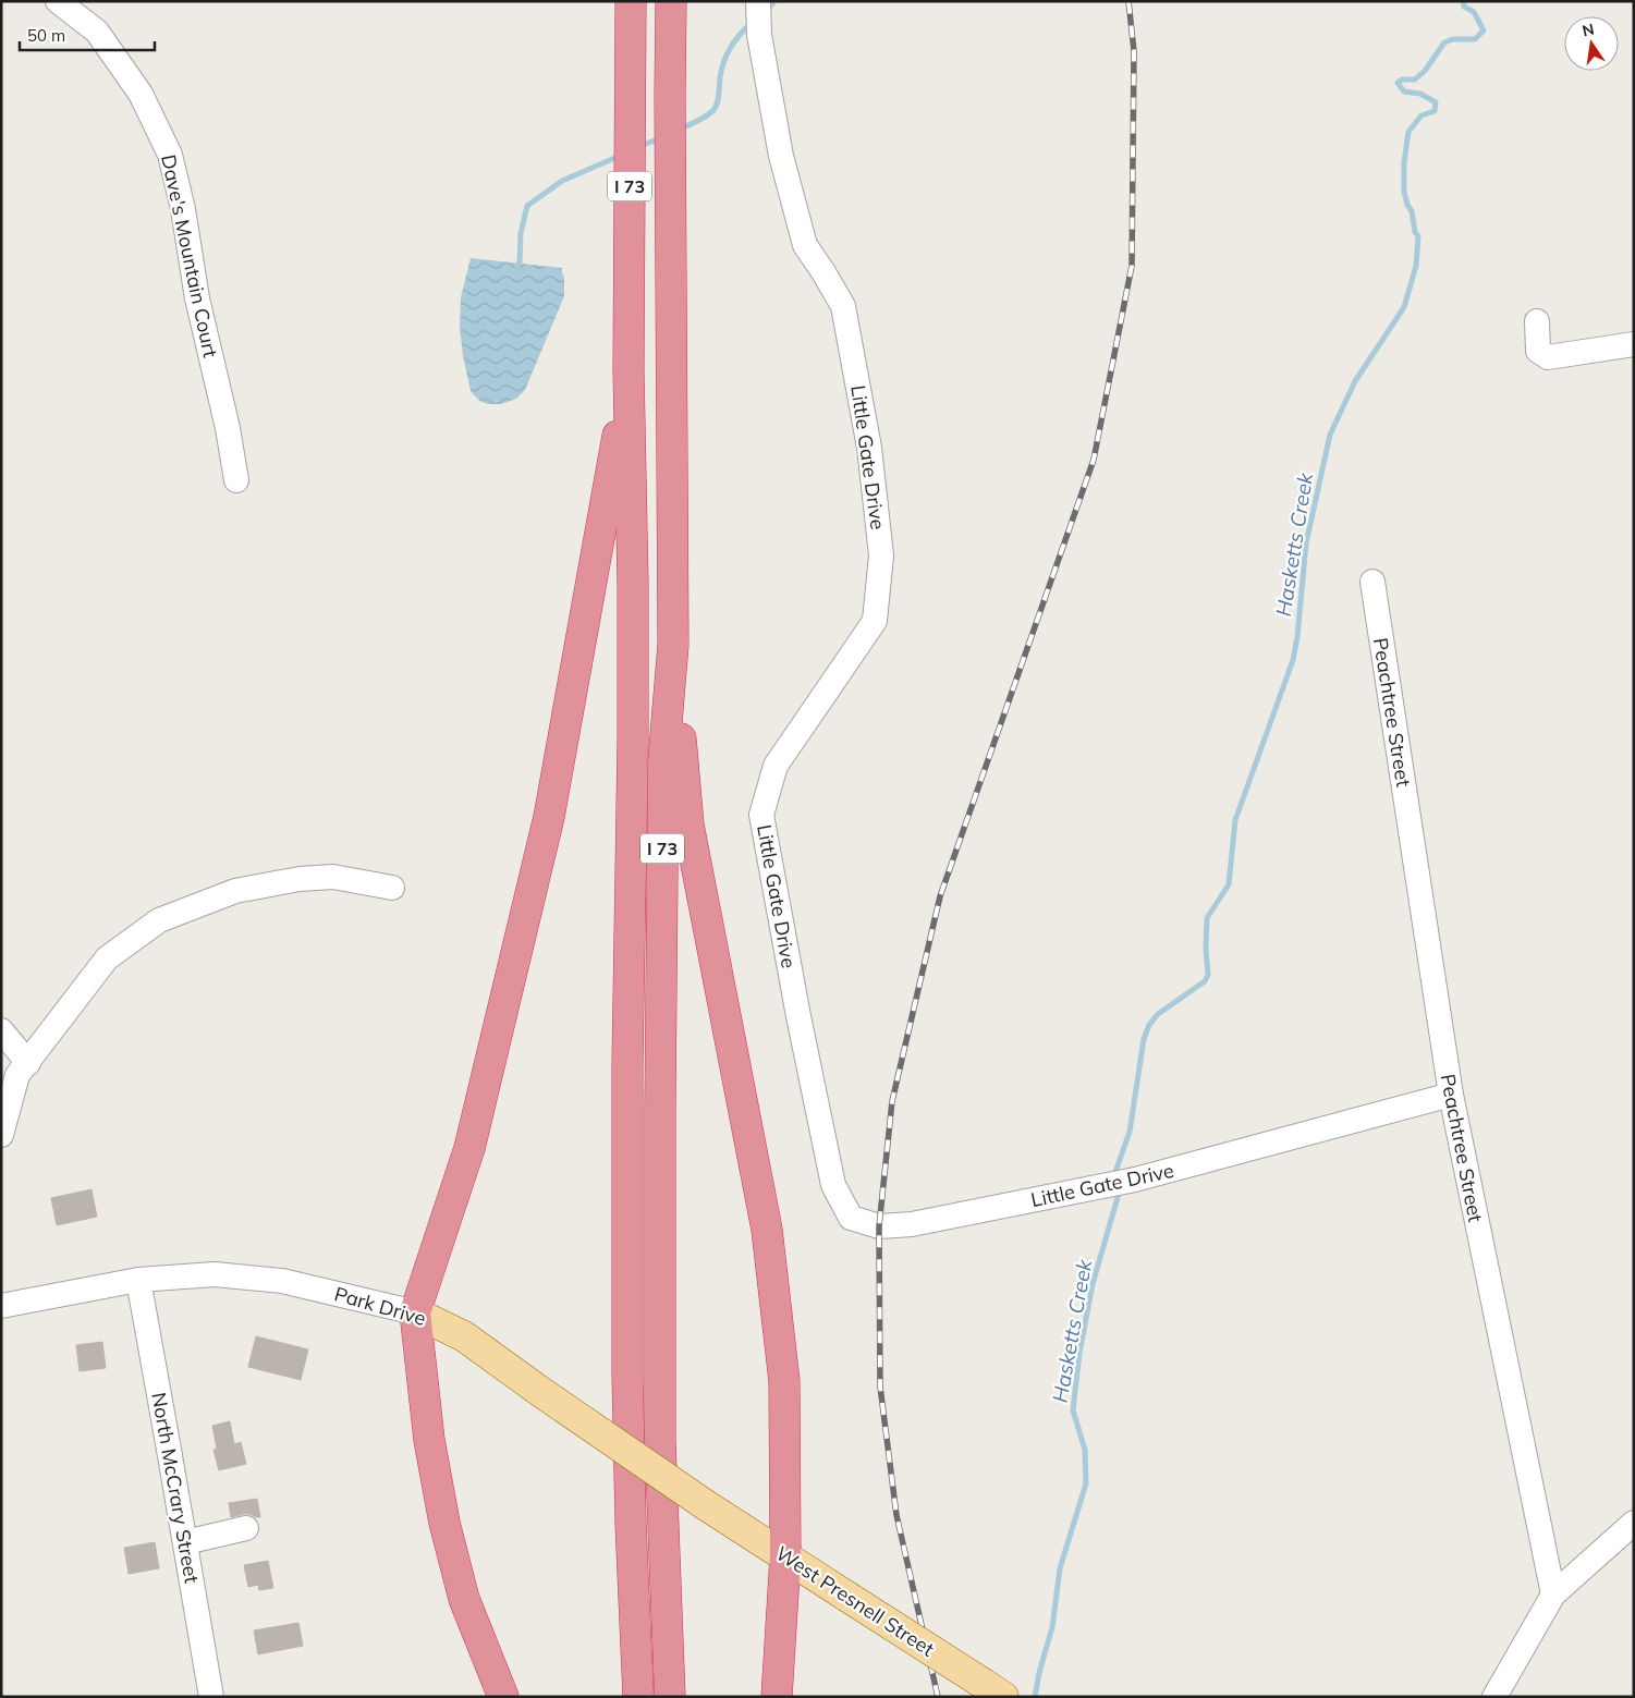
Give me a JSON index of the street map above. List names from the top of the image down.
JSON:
{
  "streets": {
    "highway": ["I 73"],
    "main road": ["Park Drive", "West Presnell Street"],
    "street": [
      "Dave's Mountain Court",
      "Little Gate Drive",
      "Peachtree Street",
      "North McCrary Street"
    ]
  },
  "crossings": [
    ["Little Gate Drive", "Peachtree Street"],
    ["Park Drive", "North McCrary Street"],
    ["Park Drive", "West Presnell Street"]
  ],
  "water": ["Hasketts Creek"],
  "scale_bar": "50 m",
  "north": "top"
}
